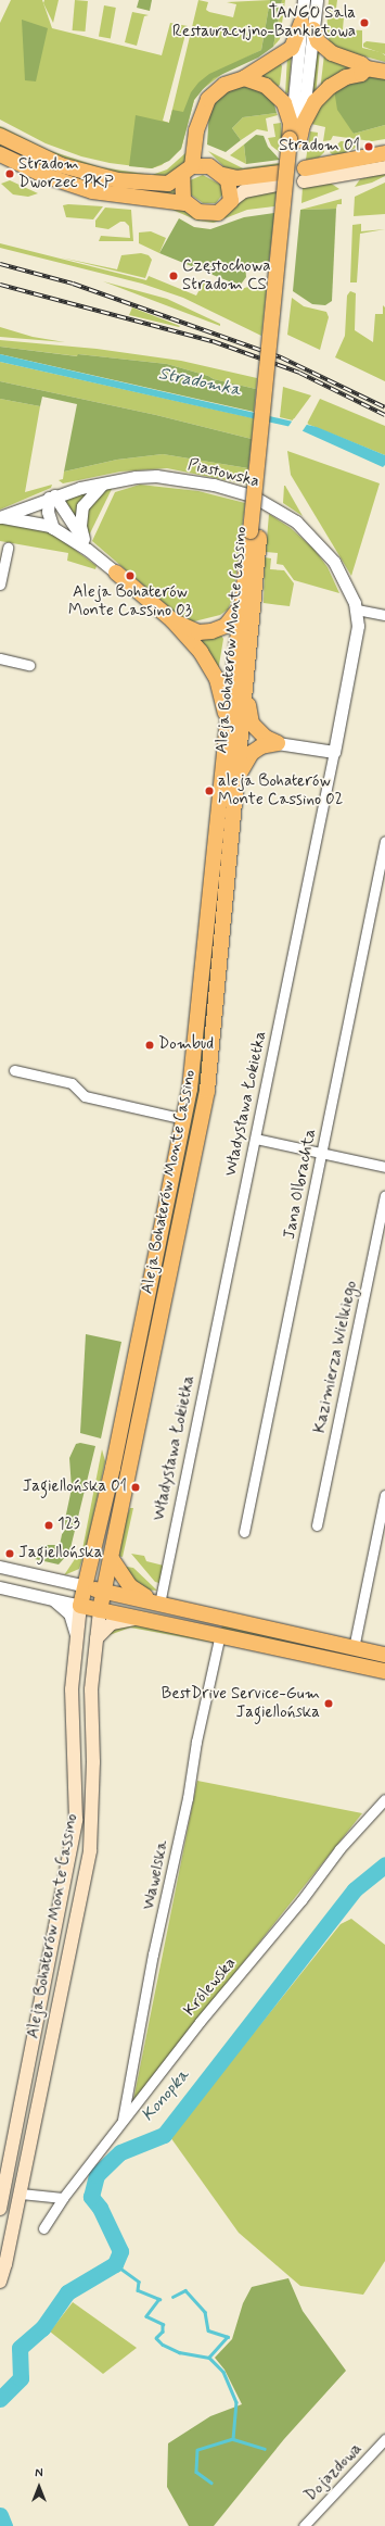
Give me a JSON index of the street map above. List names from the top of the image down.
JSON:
{
  "streets": {
    "main road": ["Aleja Bohaterów Monte Cassino"],
    "street": [
      "Piastowska",
      "Władysława Łokietka",
      "Jana Olbrachta",
      "Kazimierza Wielkiego",
      "Wawelska",
      "Królewska",
      "Dojazdowa"
    ]
  },
  "crossings": [
    ["Piastowska", "Władysława Łokietka"],
    ["Wawelska", "Królewska"]
  ],
  "water": ["Stradomka", "Konopka"],
  "places": [
    "TANGO Sala Restauracyjno-Bankietowa",
    "Stradom 01",
    "Stradom Dworzec PKP",
    "Częstochowa Stradom CS",
    "Aleja Bohaterów Monte Cassino 03",
    "aleja Bohaterów Monte Cassino 02",
    "Dombud",
    "Jagiellońska 01",
    "123",
    "Jagiellońska",
    "BestDrive Service-Gum Jagiellońska"
  ],
  "north": "top"
}
